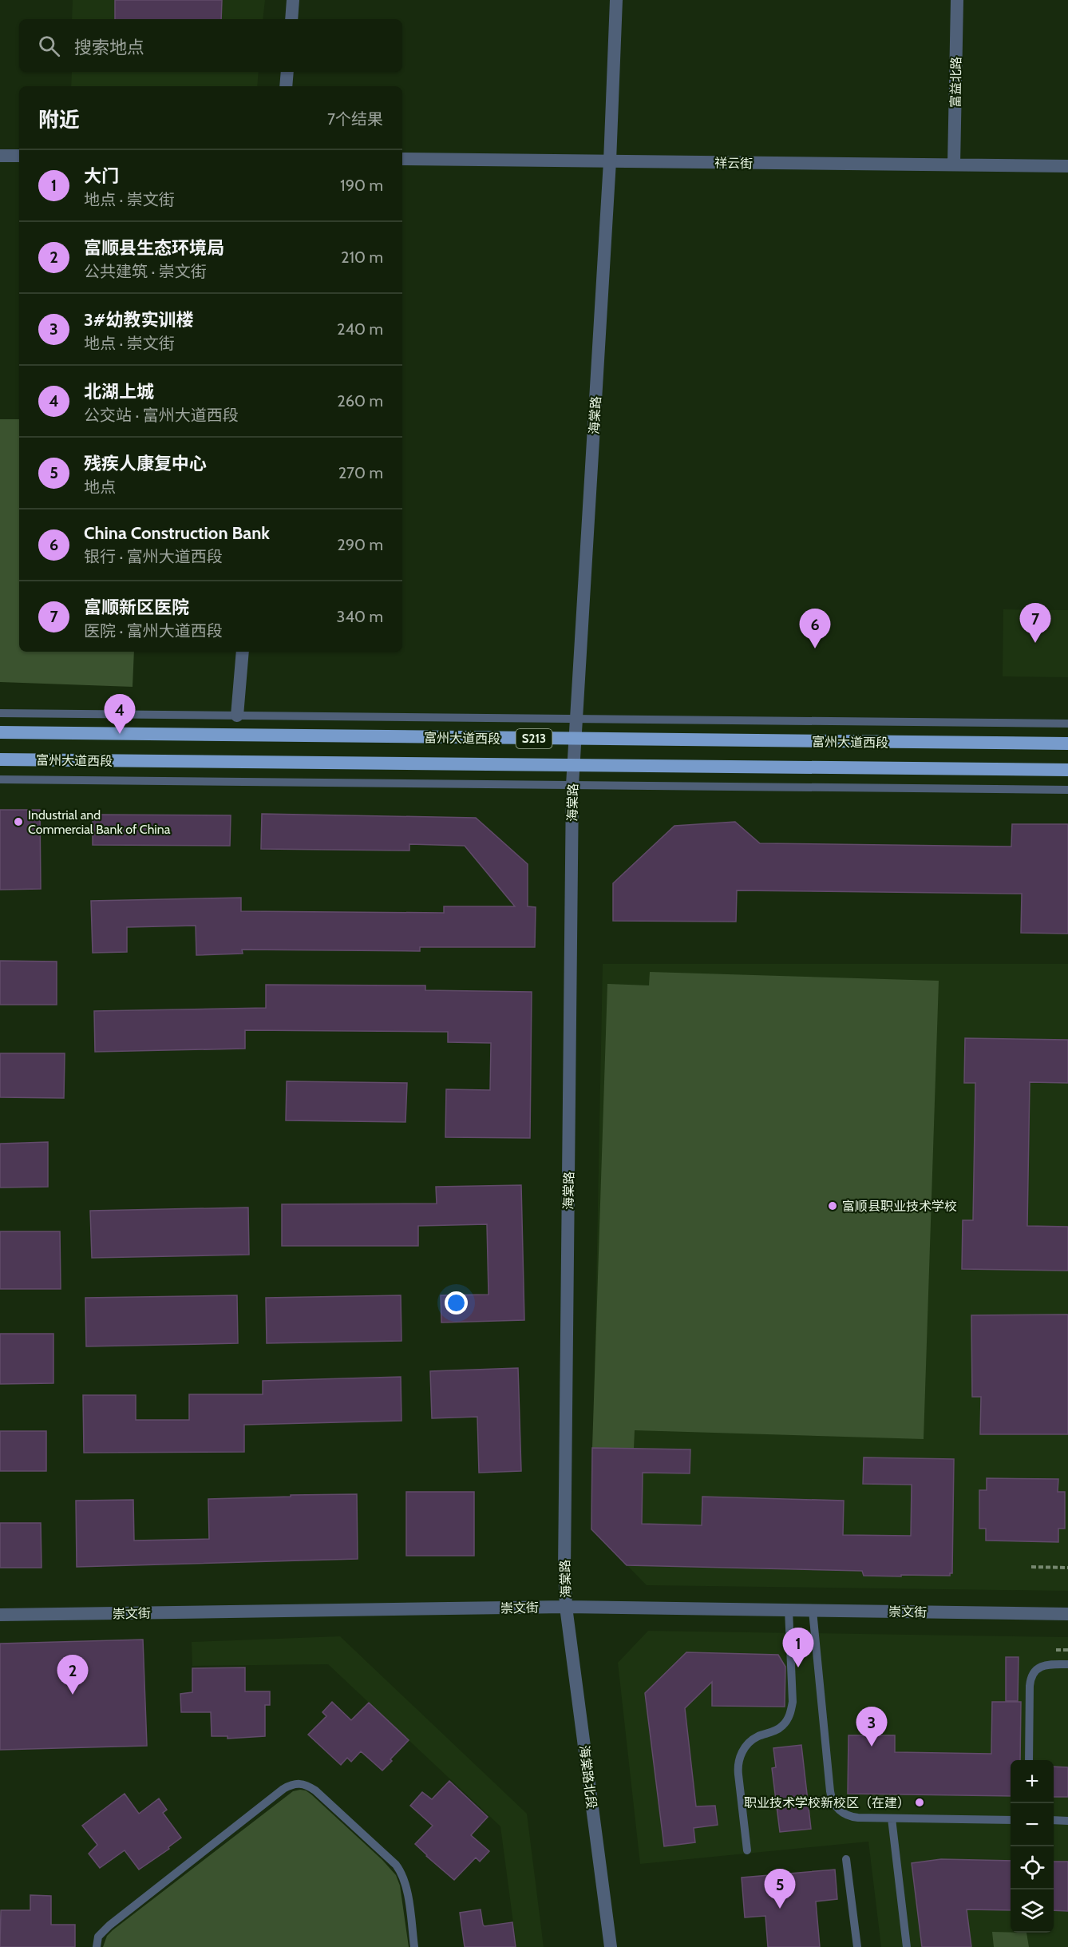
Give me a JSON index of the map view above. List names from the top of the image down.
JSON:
{
  "streets": {
    "main road": ["富州大道西段", "S213"],
    "street": [
      "富益北路",
      "祥云街",
      "海棠路",
      "崇文街",
      "海棠路北段"
    ]
  },
  "crossings": [
    ["富益北路", "祥云街"],
    ["祥云街", "海棠路"],
    ["海棠路", "富州大道西段"],
    ["海棠路", "崇文街"],
    ["海棠路", "海棠路北段"],
    ["崇文街", "海棠路北段"]
  ],
  "places": ["Industrial and Commercial Bank of China", "富顺县职业技术学校", "职业技术学校新校区（在建）"],
  "page": {
    "search": "搜索地点",
    "heading": ["附近", "7个结果"],
    "list": [
      {
        "mark": "1",
        "name": "大门",
        "note": "地点 · 崇文街",
        "value": "190 m"
      },
      {
        "mark": "2",
        "name": "富顺县生态环境局",
        "note": "公共建筑 · 崇文街",
        "value": "210 m"
      },
      {
        "mark": "3",
        "name": "3#幼教实训楼",
        "note": "地点 · 崇文街",
        "value": "240 m"
      },
      {
        "mark": "4",
        "name": "北湖上城",
        "note": "公交站 · 富州大道西段",
        "value": "260 m"
      },
      {
        "mark": "5",
        "name": "残疾人康复中心",
        "note": "地点",
        "value": "270 m"
      },
      {
        "mark": "6",
        "name": "China Construction Bank",
        "note": "银行 · 富州大道西段",
        "value": "290 m"
      },
      {
        "mark": "7",
        "name": "富顺新区医院",
        "note": "医院 · 富州大道西段",
        "value": "340 m"
      }
    ],
    "pins": [
      "7",
      "6",
      "4",
      "1",
      "2",
      "3",
      "5"
    ],
    "map_buttons": ["+", "−"]
  }
}
